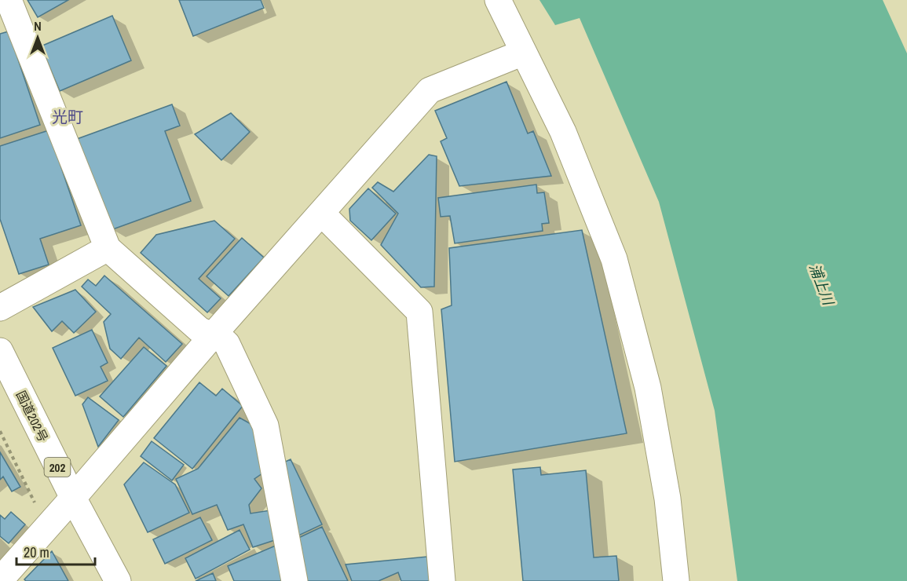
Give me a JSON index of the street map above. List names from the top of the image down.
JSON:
{
  "streets": {
    "main road": ["国道202号", "202"]
  },
  "districts": ["光町"],
  "water": ["浦上川"],
  "scale_bar": "20 m",
  "north": "top"
}
